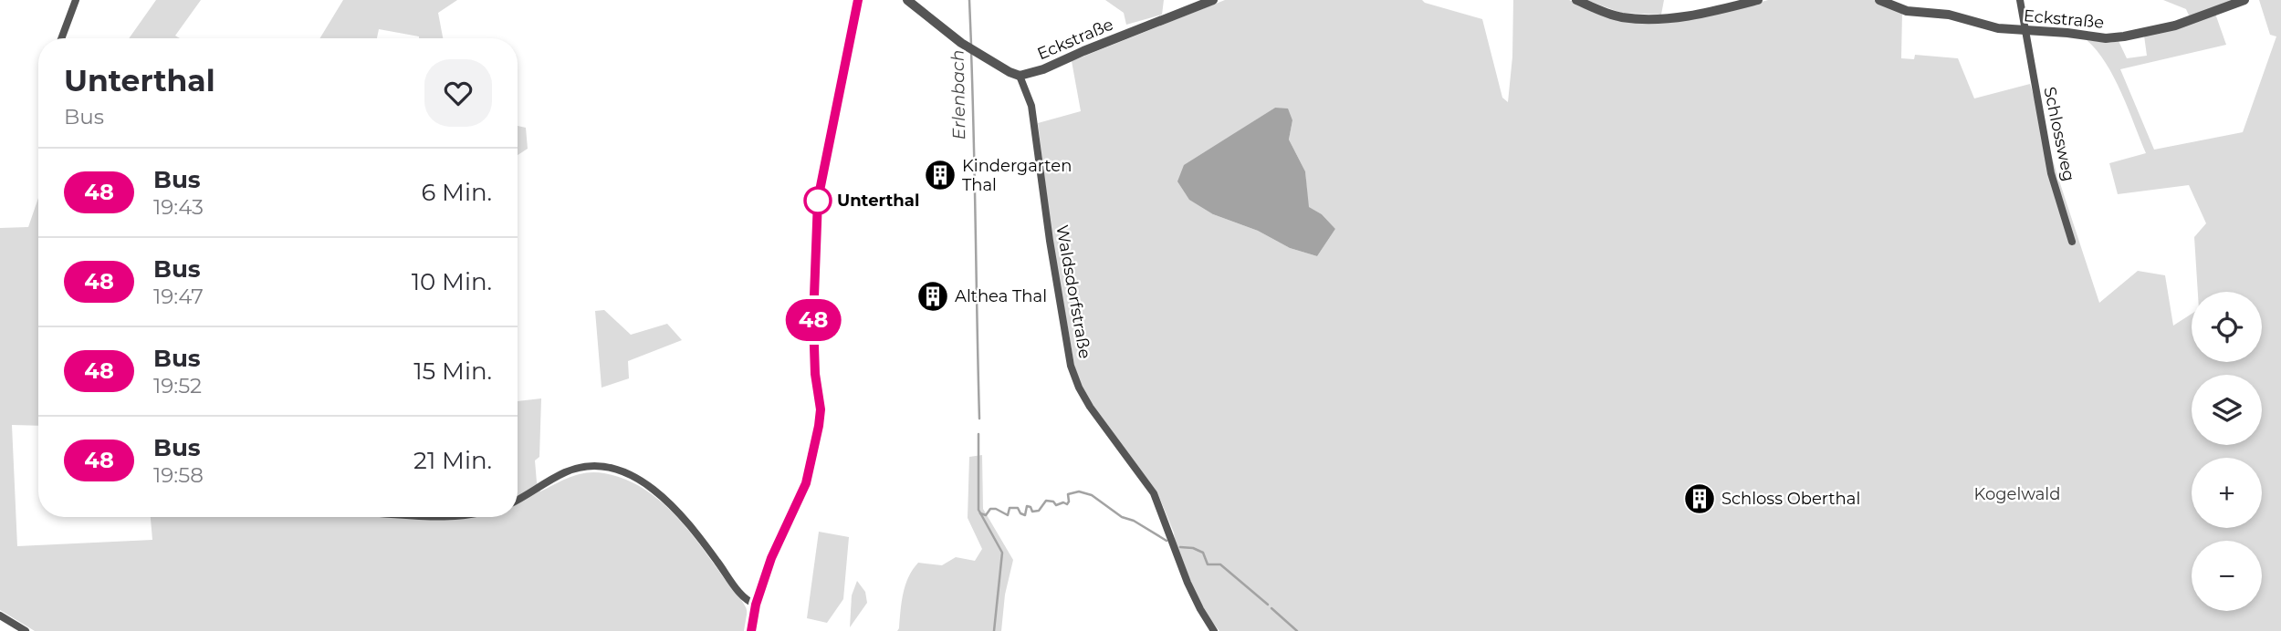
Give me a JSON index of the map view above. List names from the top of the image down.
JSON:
{
  "streets": {
    "street": ["Eckstraße", "Schlossweg", "Waldsdorfstraße"]
  },
  "crossings": [
    ["Eckstraße", "Schlossweg"],
    ["Eckstraße", "Waldsdorfstraße"]
  ],
  "water": ["Erlenbach"],
  "parks": ["Kogelwald"],
  "places": {
    "building": ["Kindergarten Thal", "Althea Thal", "Schloss Oberthal"],
    "other": ["Unterthal"]
  },
  "lines": ["bus line 48"],
  "page": {
    "on_map": "48",
    "heading": ["Unterthal", "Bus"],
    "list": [
      {
        "mark": "48",
        "name": "Bus",
        "note": "19:43",
        "value": "6 Min."
      },
      {
        "mark": "48",
        "name": "Bus",
        "note": "19:47",
        "value": "10 Min."
      },
      {
        "mark": "48",
        "name": "Bus",
        "note": "19:52",
        "value": "15 Min."
      },
      {
        "mark": "48",
        "name": "Bus",
        "note": "19:58",
        "value": "21 Min."
      }
    ],
    "map_buttons": ["+", "−"]
  }
}
